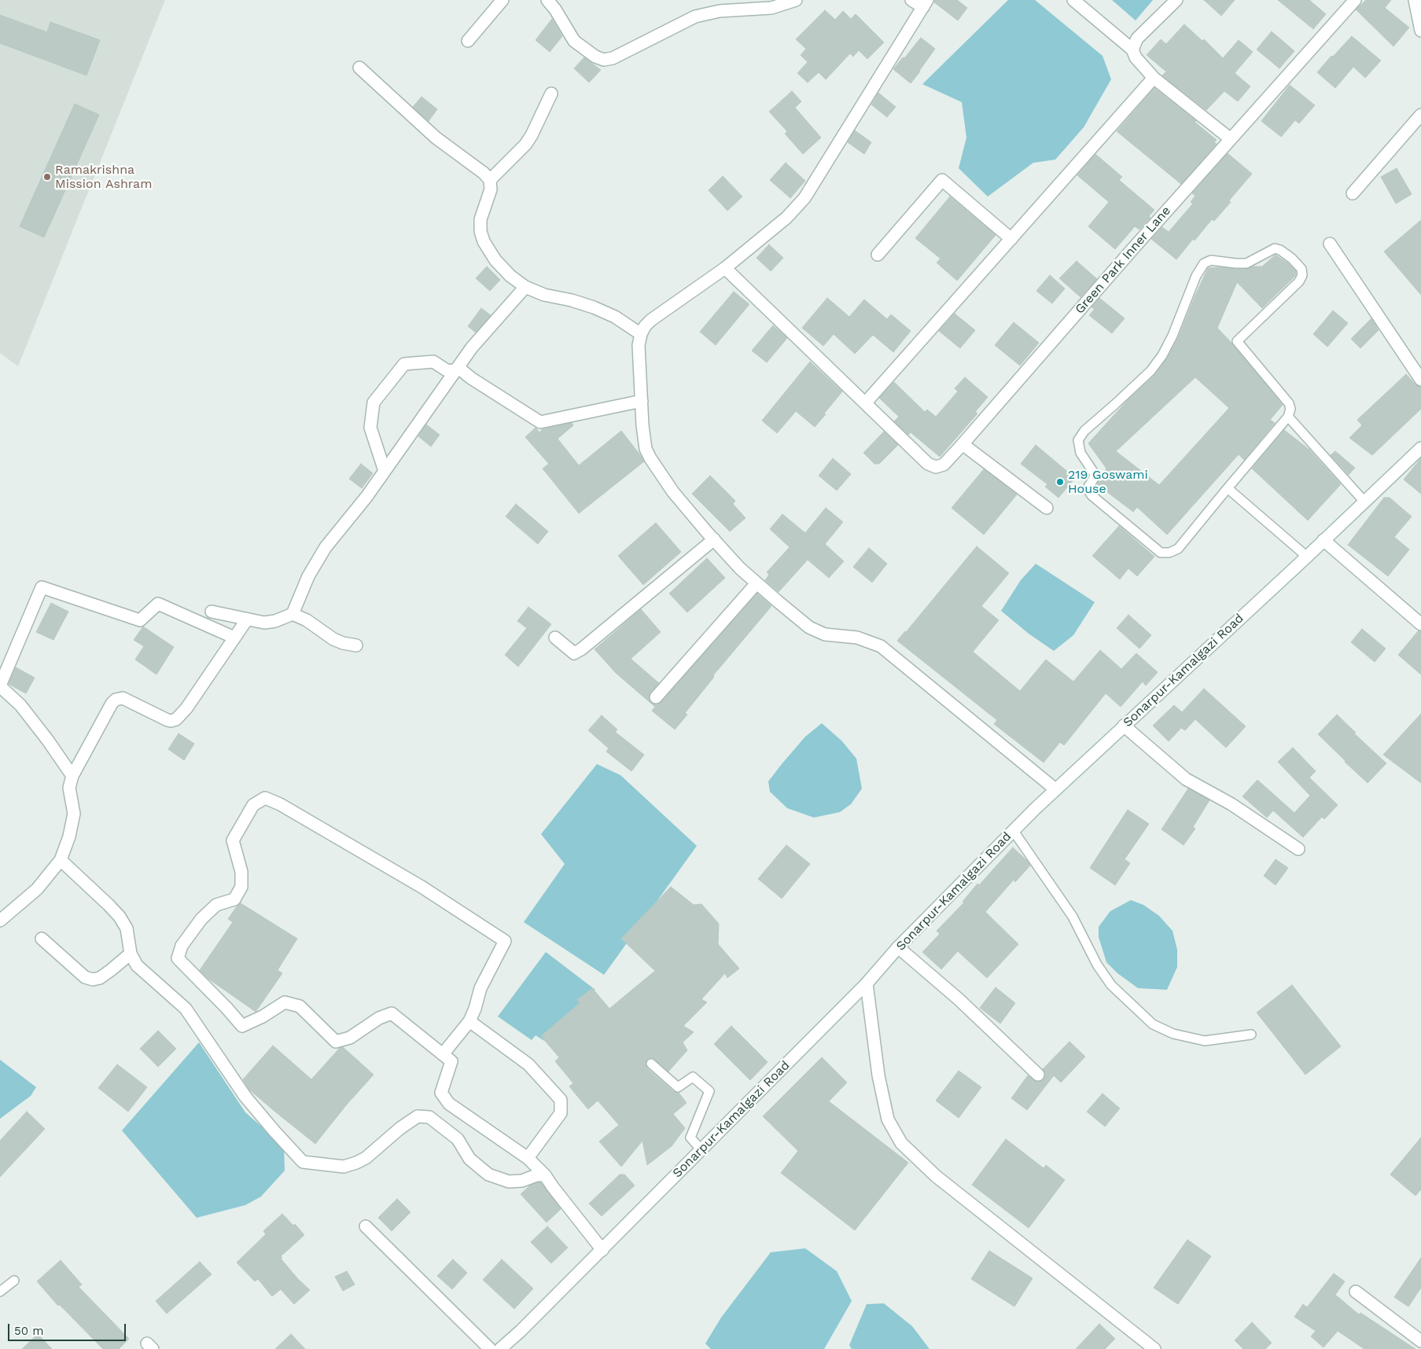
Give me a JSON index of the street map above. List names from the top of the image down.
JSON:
{
  "streets": {
    "street": ["Green Park Inner Lane", "Sonarpur-Kamalgazi Road"]
  },
  "places": ["Ramakrishna Mission Ashram", "219 Goswami House"],
  "scale_bar": "50 m"
}
